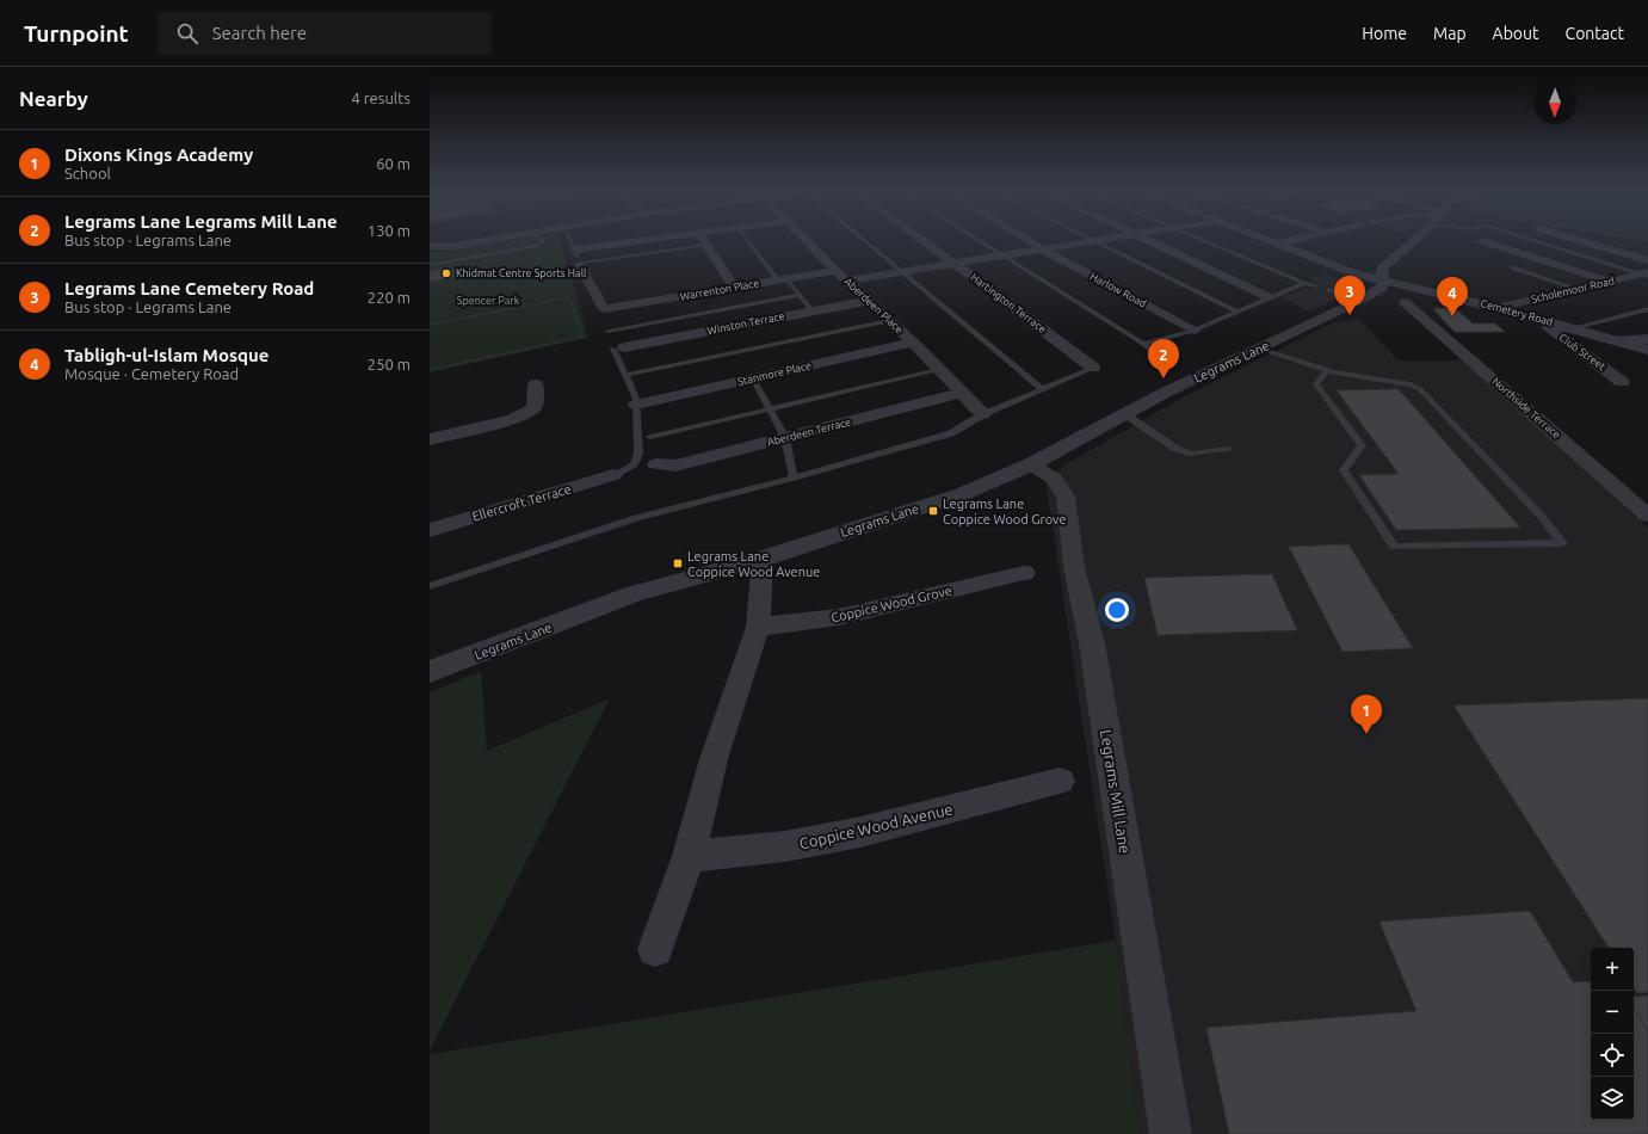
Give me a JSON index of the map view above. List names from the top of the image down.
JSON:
{
  "streets": {
    "street": [
      "Warrenton Place",
      "Harlow Road",
      "Scholemoor Road",
      "Hartington Terrace",
      "Aberdeen Place",
      "Cemetery Road",
      "Winston Terrace",
      "Club Street",
      "Legrams Lane",
      "Stanmore Place",
      "Northside Terrace",
      "Aberdeen Terrace",
      "Ellercroft Terrace",
      "Coppice Wood Grove",
      "Legrams Mill Lane",
      "Coppice Wood Avenue"
    ]
  },
  "crossings": [
    ["Warrenton Place", "Aberdeen Place"],
    ["Scholemoor Road", "Cemetery Road"],
    ["Aberdeen Place", "Winston Terrace"],
    ["Aberdeen Place", "Stanmore Place"],
    ["Aberdeen Place", "Aberdeen Terrace"],
    ["Cemetery Road", "Club Street"],
    ["Cemetery Road", "Legrams Lane"],
    ["Legrams Lane", "Legrams Mill Lane"]
  ],
  "parks": ["Spencer Park"],
  "places": {
    "other": ["Khidmat Centre Sports Hall"],
    "transit": ["Legrams Lane Coppice Wood Grove", "Legrams Lane Coppice Wood Avenue"]
  },
  "north": "bottom",
  "page": {
    "header": "Turnpoint",
    "search": "Search here",
    "nav": [
      "Home",
      "Map",
      "About",
      "Contact"
    ],
    "heading": ["Nearby", "4 results"],
    "list": [
      {
        "mark": "1",
        "name": "Dixons Kings Academy",
        "note": "School",
        "value": "60 m"
      },
      {
        "mark": "2",
        "name": "Legrams Lane Legrams Mill Lane",
        "note": "Bus stop · Legrams Lane",
        "value": "130 m"
      },
      {
        "mark": "3",
        "name": "Legrams Lane Cemetery Road",
        "note": "Bus stop · Legrams Lane",
        "value": "220 m"
      },
      {
        "mark": "4",
        "name": "Tabligh-ul-Islam Mosque",
        "note": "Mosque · Cemetery Road",
        "value": "250 m"
      }
    ],
    "pins": [
      "3",
      "4",
      "2",
      "1"
    ],
    "map_buttons": ["+", "−"]
  }
}
